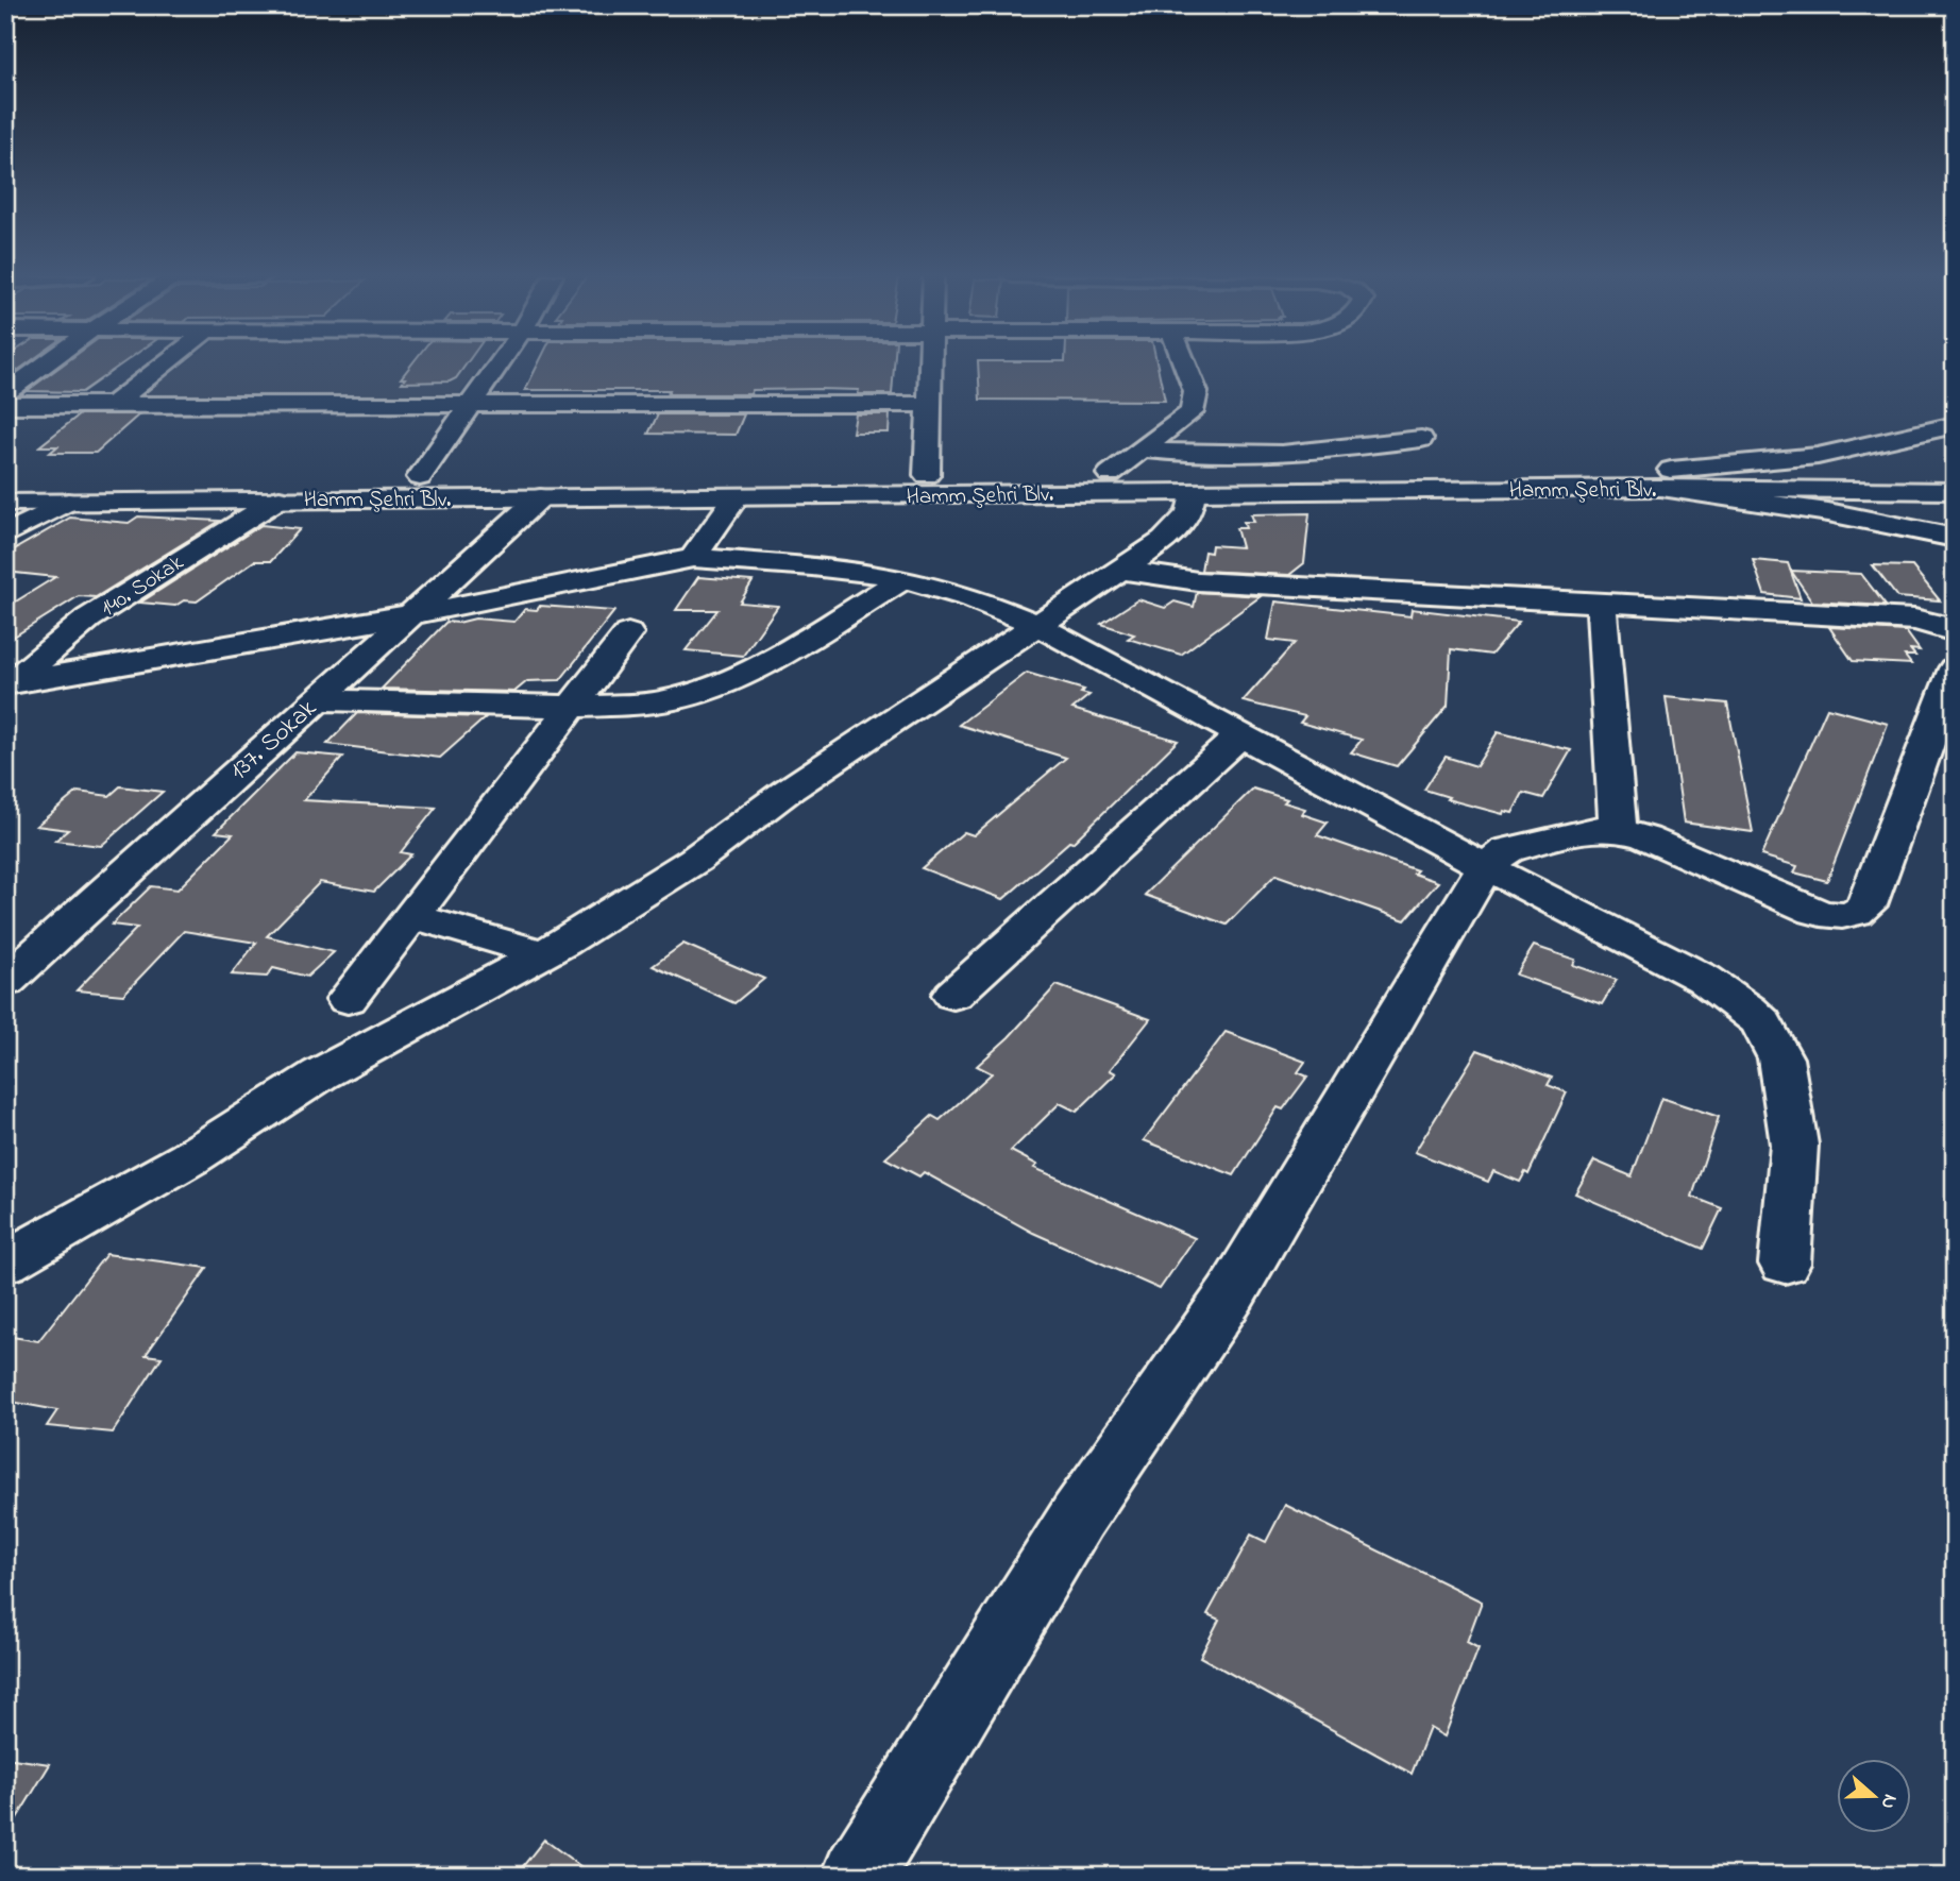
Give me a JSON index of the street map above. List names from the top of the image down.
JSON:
{
  "streets": {
    "main road": ["Hamm Şehri Blv.", "140. Sokak", "137. Sokak"]
  },
  "crossings": [
    ["Hamm Şehri Blv.", "140. Sokak"],
    ["Hamm Şehri Blv.", "137. Sokak"]
  ],
  "north": "right"
}
